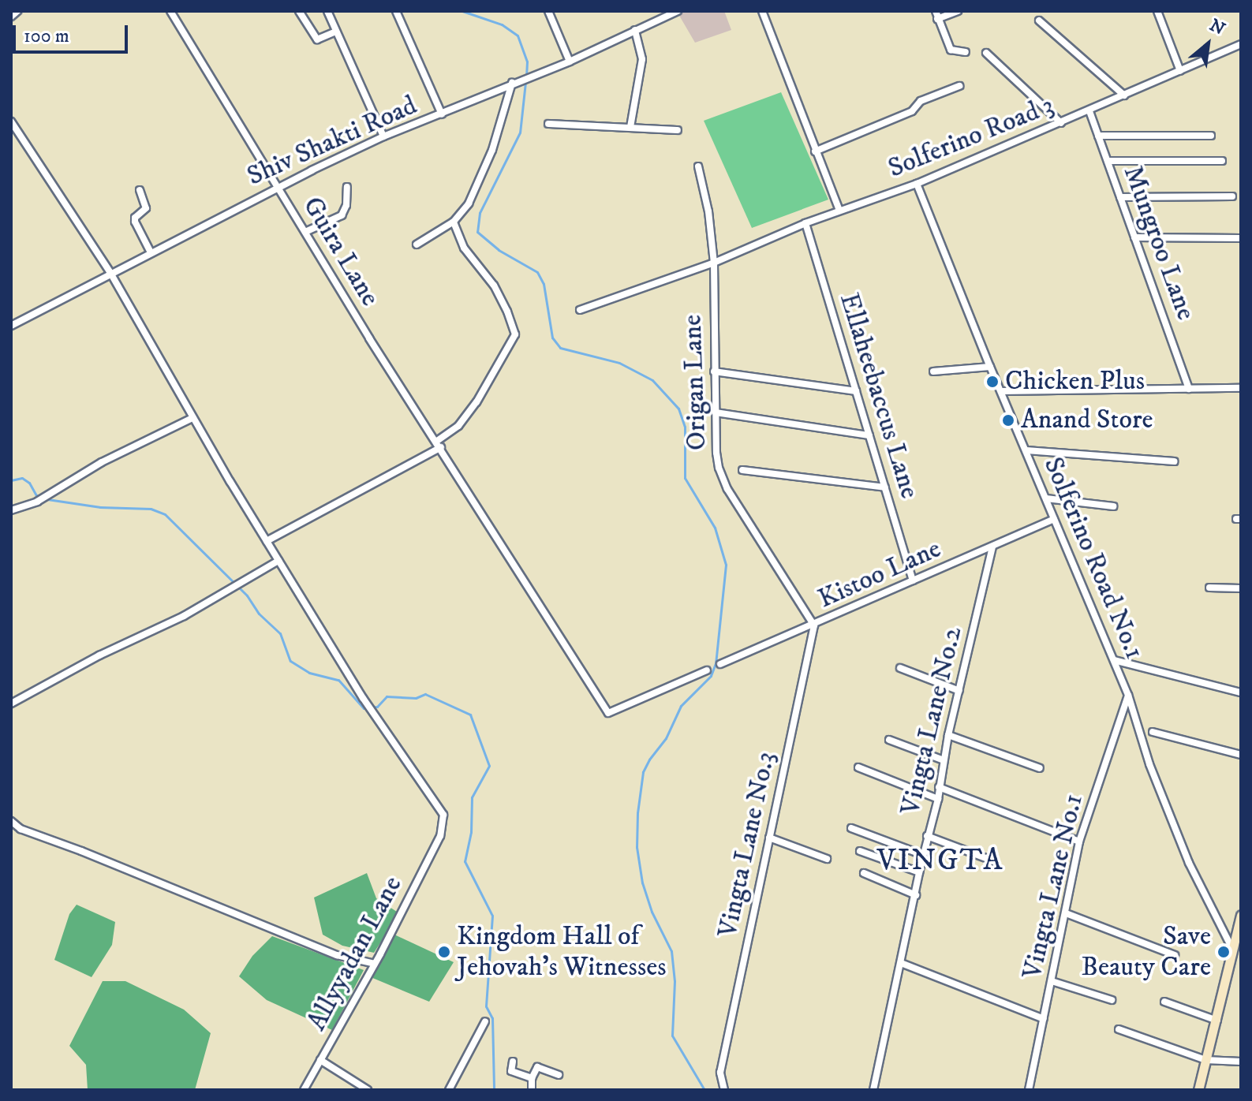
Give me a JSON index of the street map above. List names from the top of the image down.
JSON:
{
  "streets": {
    "street": [
      "Solferino Road 3",
      "Shiv Shakti Road",
      "Mungroo Lane",
      "Guira Lane",
      "Origan Lane",
      "Ellaheebaccus Lane",
      "Solferino Road No.1",
      "Kistoo Lane",
      "Vingta Lane No.2",
      "Vingta Lane No.3",
      "Vingta Lane No.1",
      "Allyyadan Lane"
    ]
  },
  "crossings": [
    ["Solferino Road 3", "Mungroo Lane"],
    ["Solferino Road 3", "Origan Lane"],
    ["Solferino Road 3", "Ellaheebaccus Lane"],
    ["Solferino Road 3", "Solferino Road No.1"],
    ["Shiv Shakti Road", "Guira Lane"],
    ["Origan Lane", "Kistoo Lane"],
    ["Origan Lane", "Vingta Lane No.3"],
    ["Ellaheebaccus Lane", "Kistoo Lane"],
    ["Solferino Road No.1", "Kistoo Lane"],
    ["Solferino Road No.1", "Vingta Lane No.1"],
    ["Kistoo Lane", "Vingta Lane No.2"],
    ["Kistoo Lane", "Vingta Lane No.3"]
  ],
  "districts": ["VINGTA"],
  "places": [
    "Chicken Plus",
    "Anand Store",
    "Kingdom Hall of Jehovah's Witnesses",
    "Save Beauty Care"
  ],
  "scale_bar": "100 m",
  "north": "top right"
}
